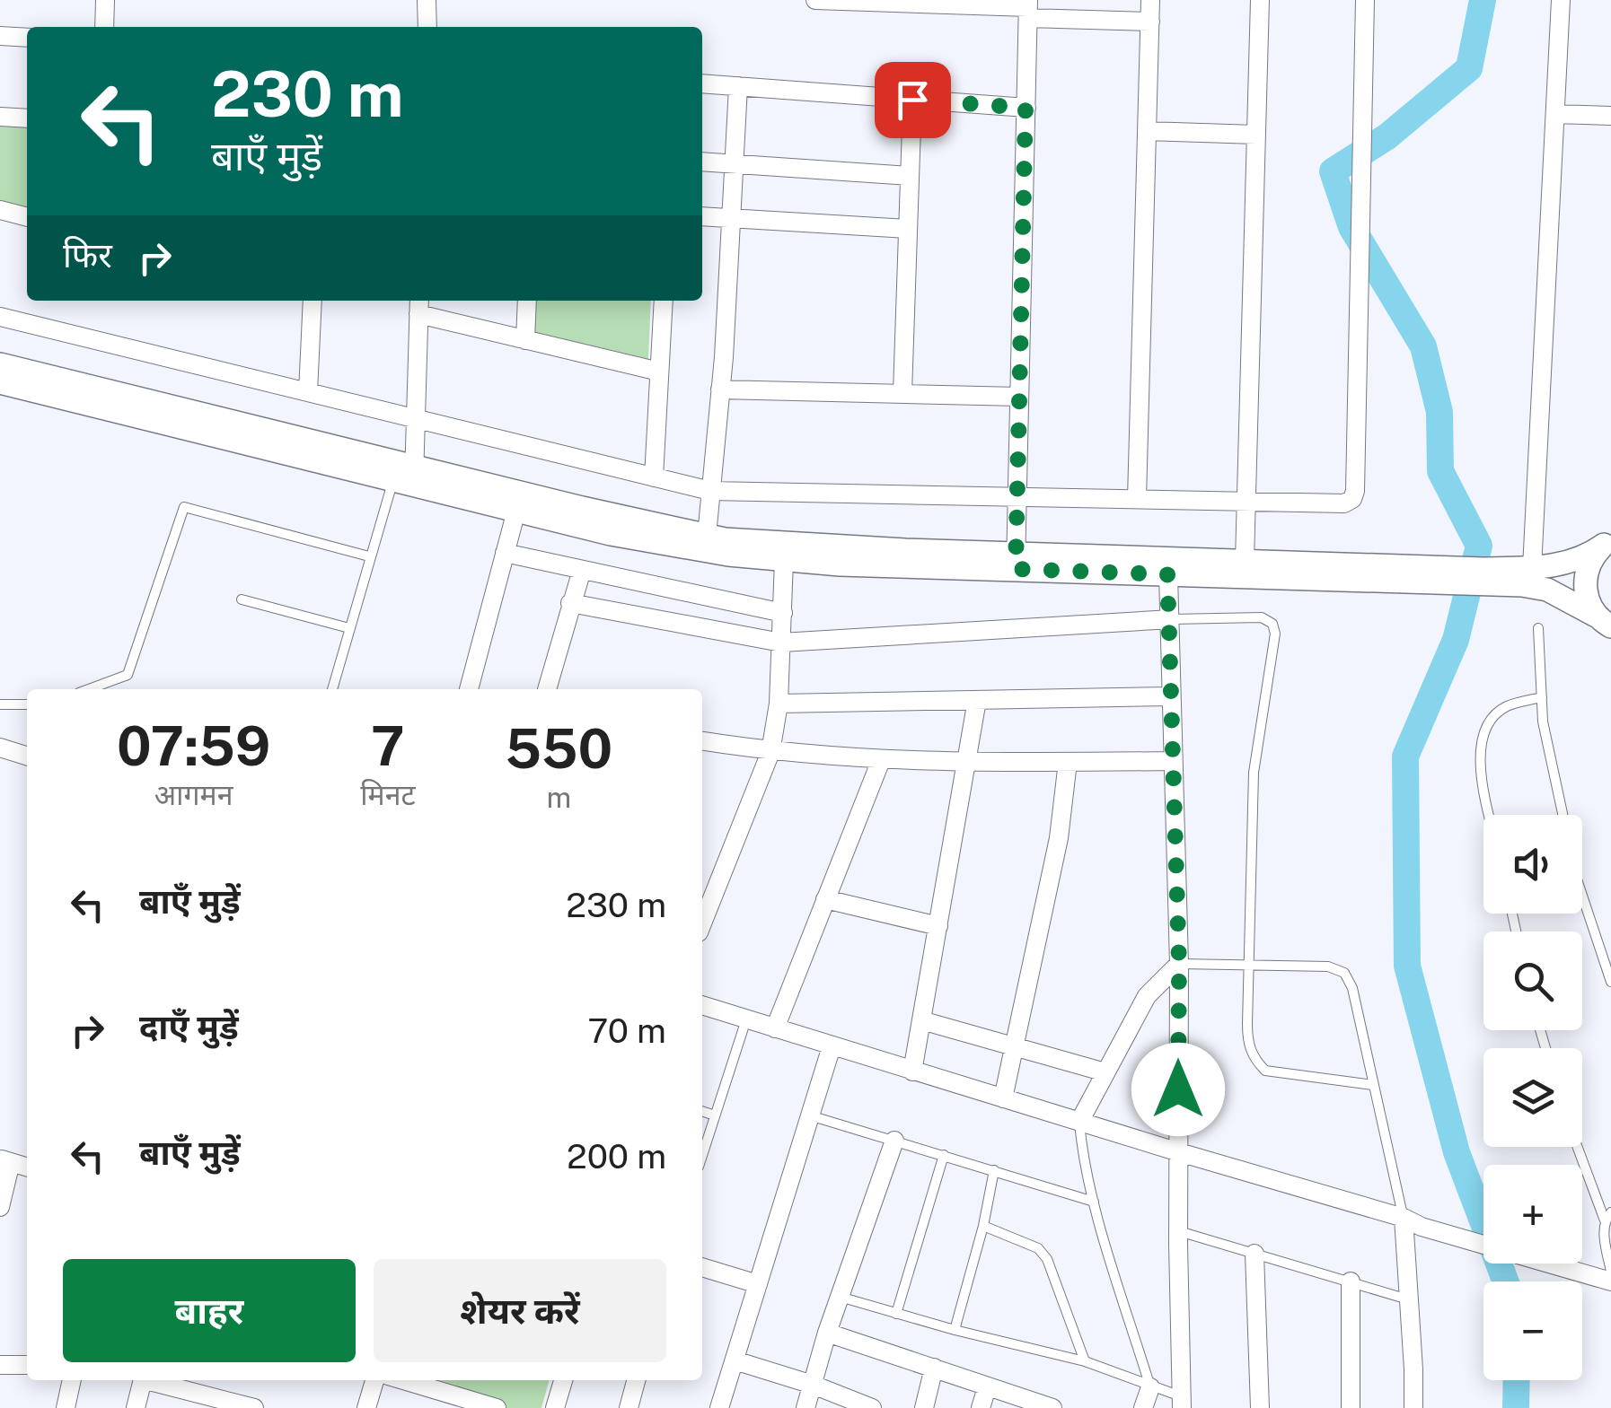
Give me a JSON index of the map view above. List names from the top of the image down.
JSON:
{
  "page": {
    "turn": ["230 m", "बाएँ मुड़ें"],
    "then": "फिर",
    "eta": [
      "07:59",
      "आगमन",
      "7",
      "मिनट",
      "550",
      "m"
    ],
    "map_buttons": ["+", "−"],
    "list": [
      {
        "name": "बाएँ मुड़ें",
        "value": "230 m"
      },
      {
        "name": "दाएँ मुड़ें",
        "value": "70 m"
      },
      {
        "name": "बाएँ मुड़ें",
        "value": "200 m"
      }
    ],
    "buttons": ["बाहर", "शेयर करें"]
  }
}
